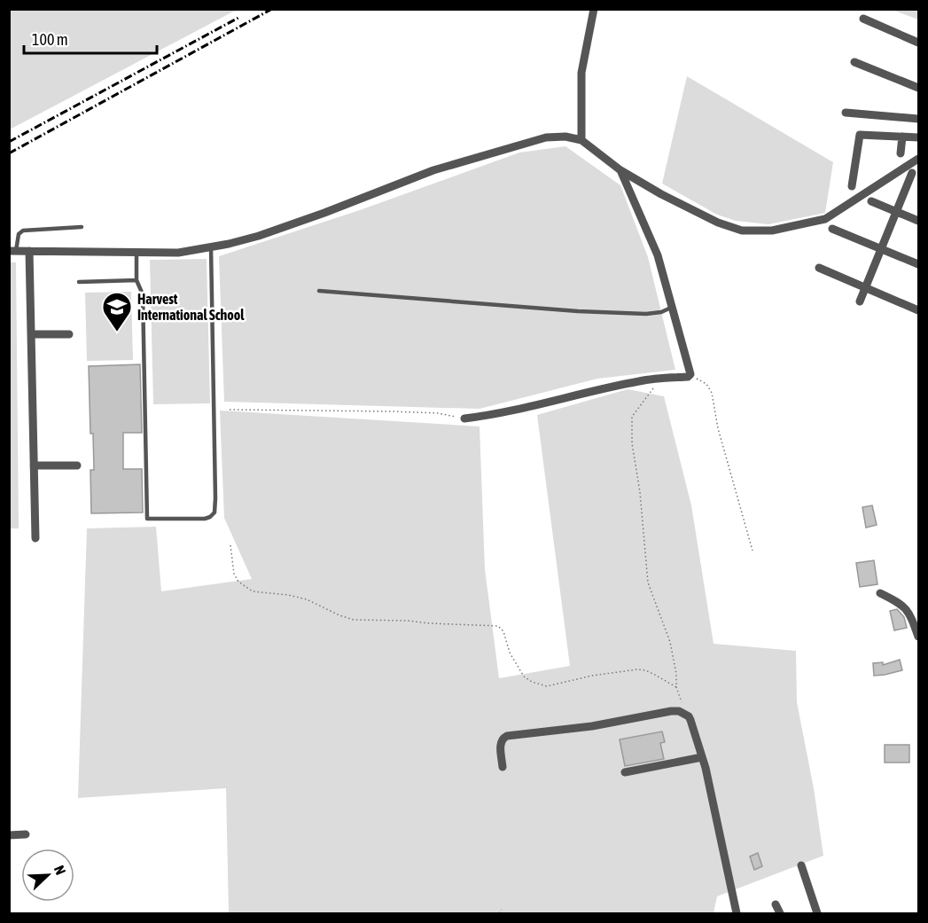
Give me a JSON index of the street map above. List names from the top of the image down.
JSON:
{
  "places": {
    "school or university": ["Harvest International School"]
  },
  "scale_bar": "100 m",
  "north": "top right"
}
